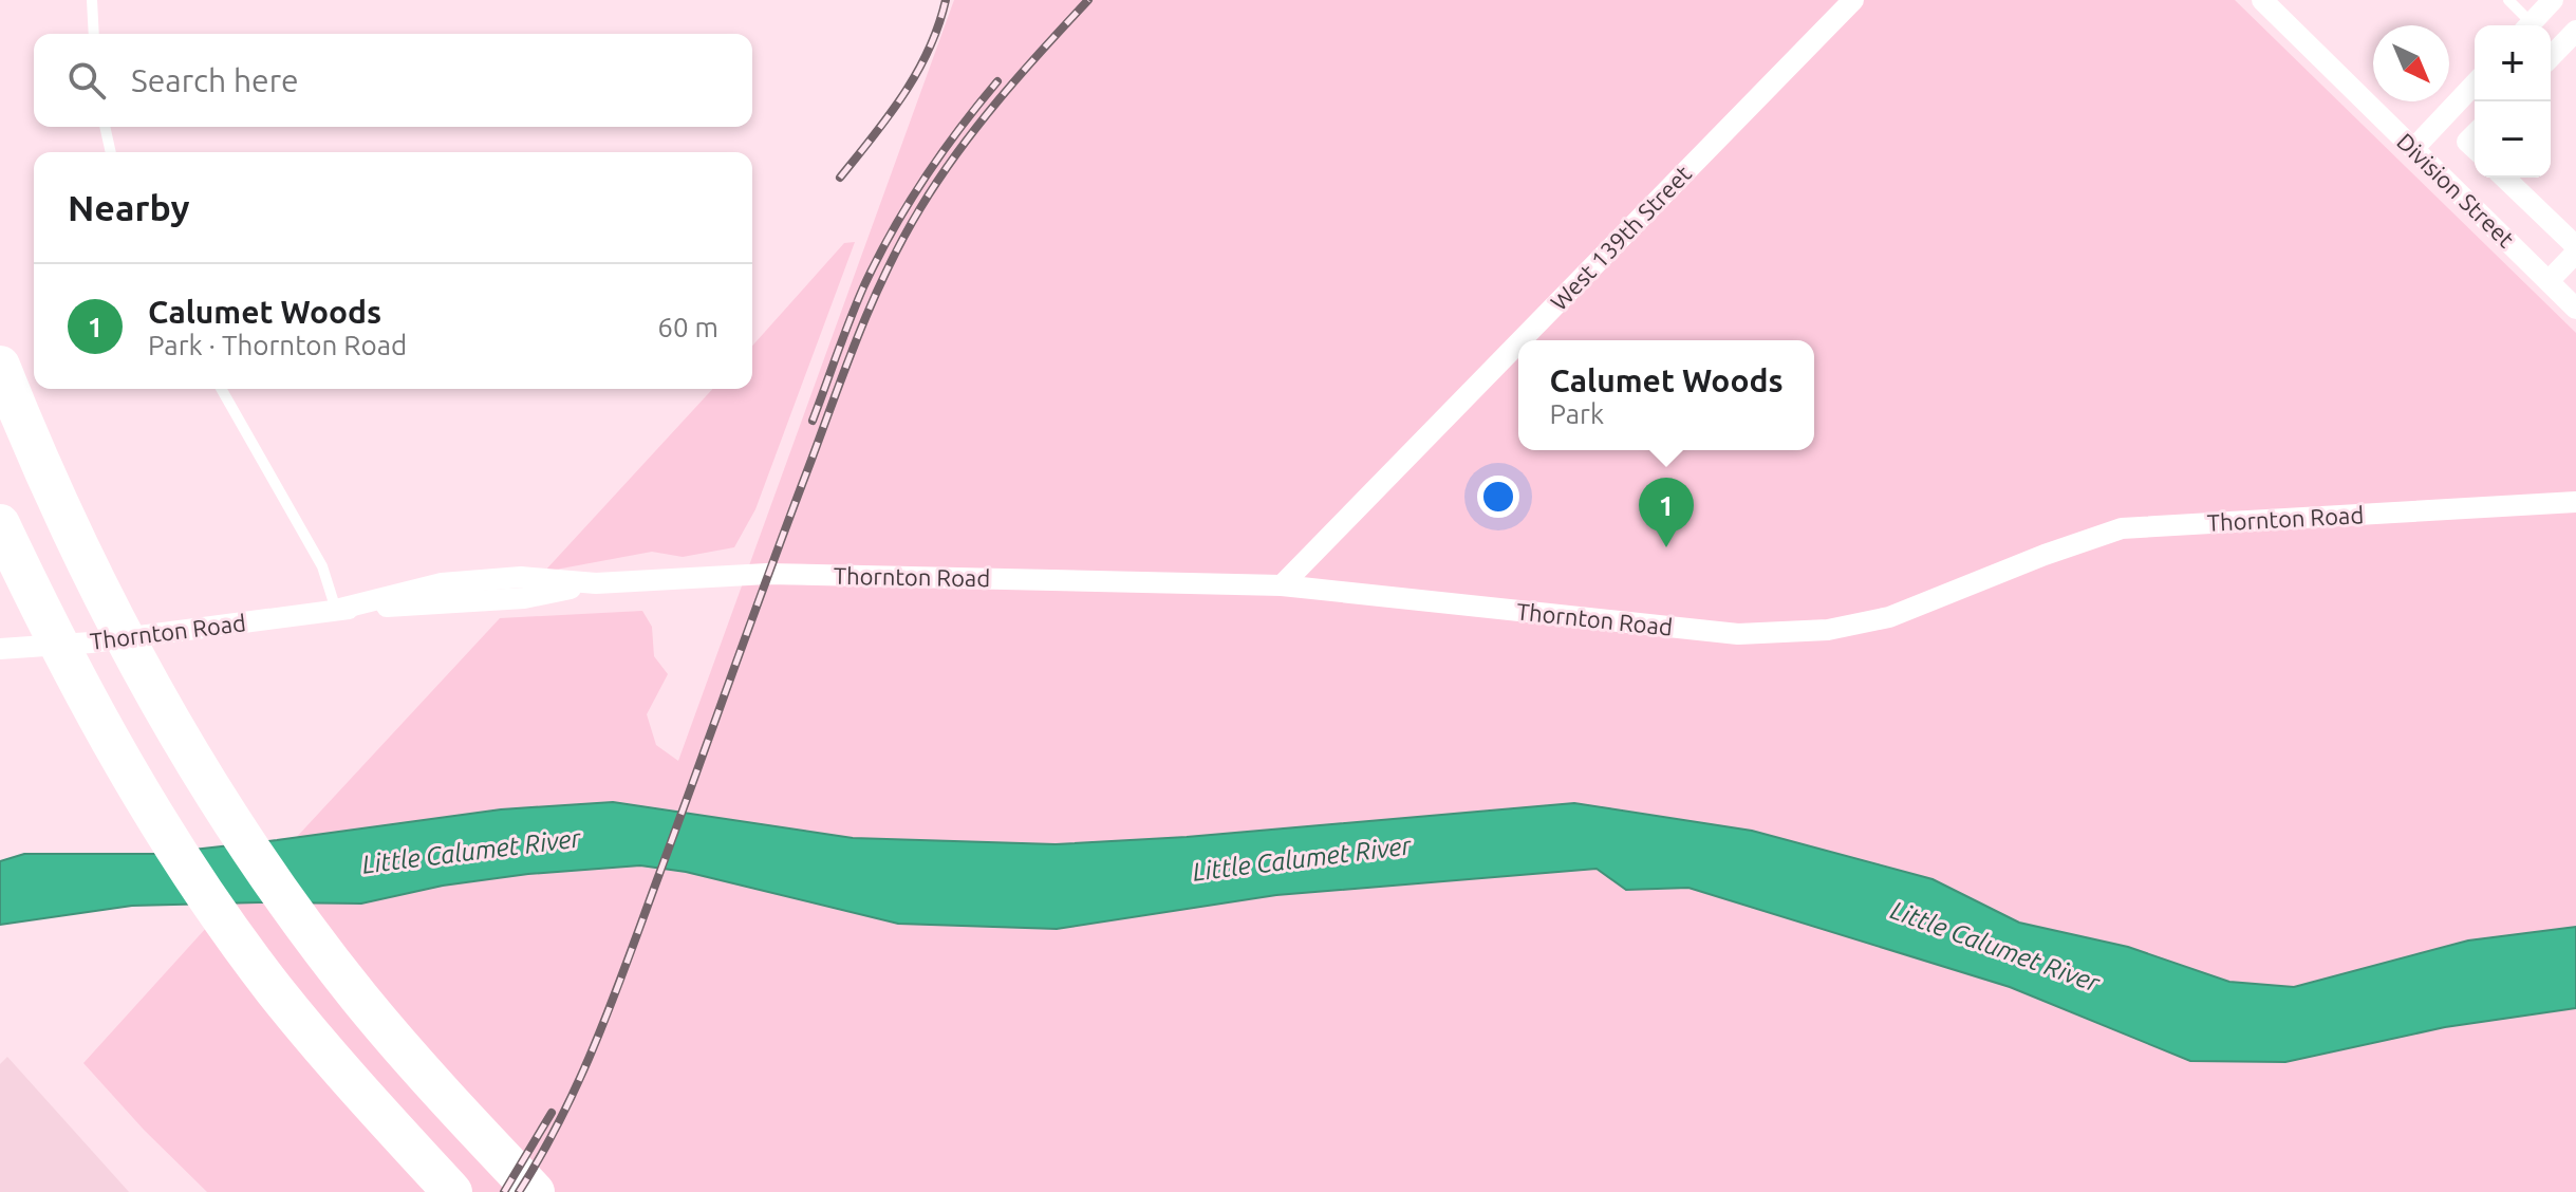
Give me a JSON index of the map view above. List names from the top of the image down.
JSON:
{
  "streets": {
    "street": ["Division Street", "West 139th Street", "Thornton Road"]
  },
  "crossings": [
    ["West 139th Street", "Thornton Road"]
  ],
  "water": ["Little Calumet River"],
  "north": "bottom right",
  "page": {
    "map_buttons": ["+", "−"],
    "search": "Search here",
    "heading": "Nearby",
    "list": [
      {
        "mark": "1",
        "name": "Calumet Woods",
        "note": "Park · Thornton Road",
        "value": "60 m"
      }
    ],
    "popup": ["Calumet Woods", "Park"],
    "pins": "1"
  }
}
